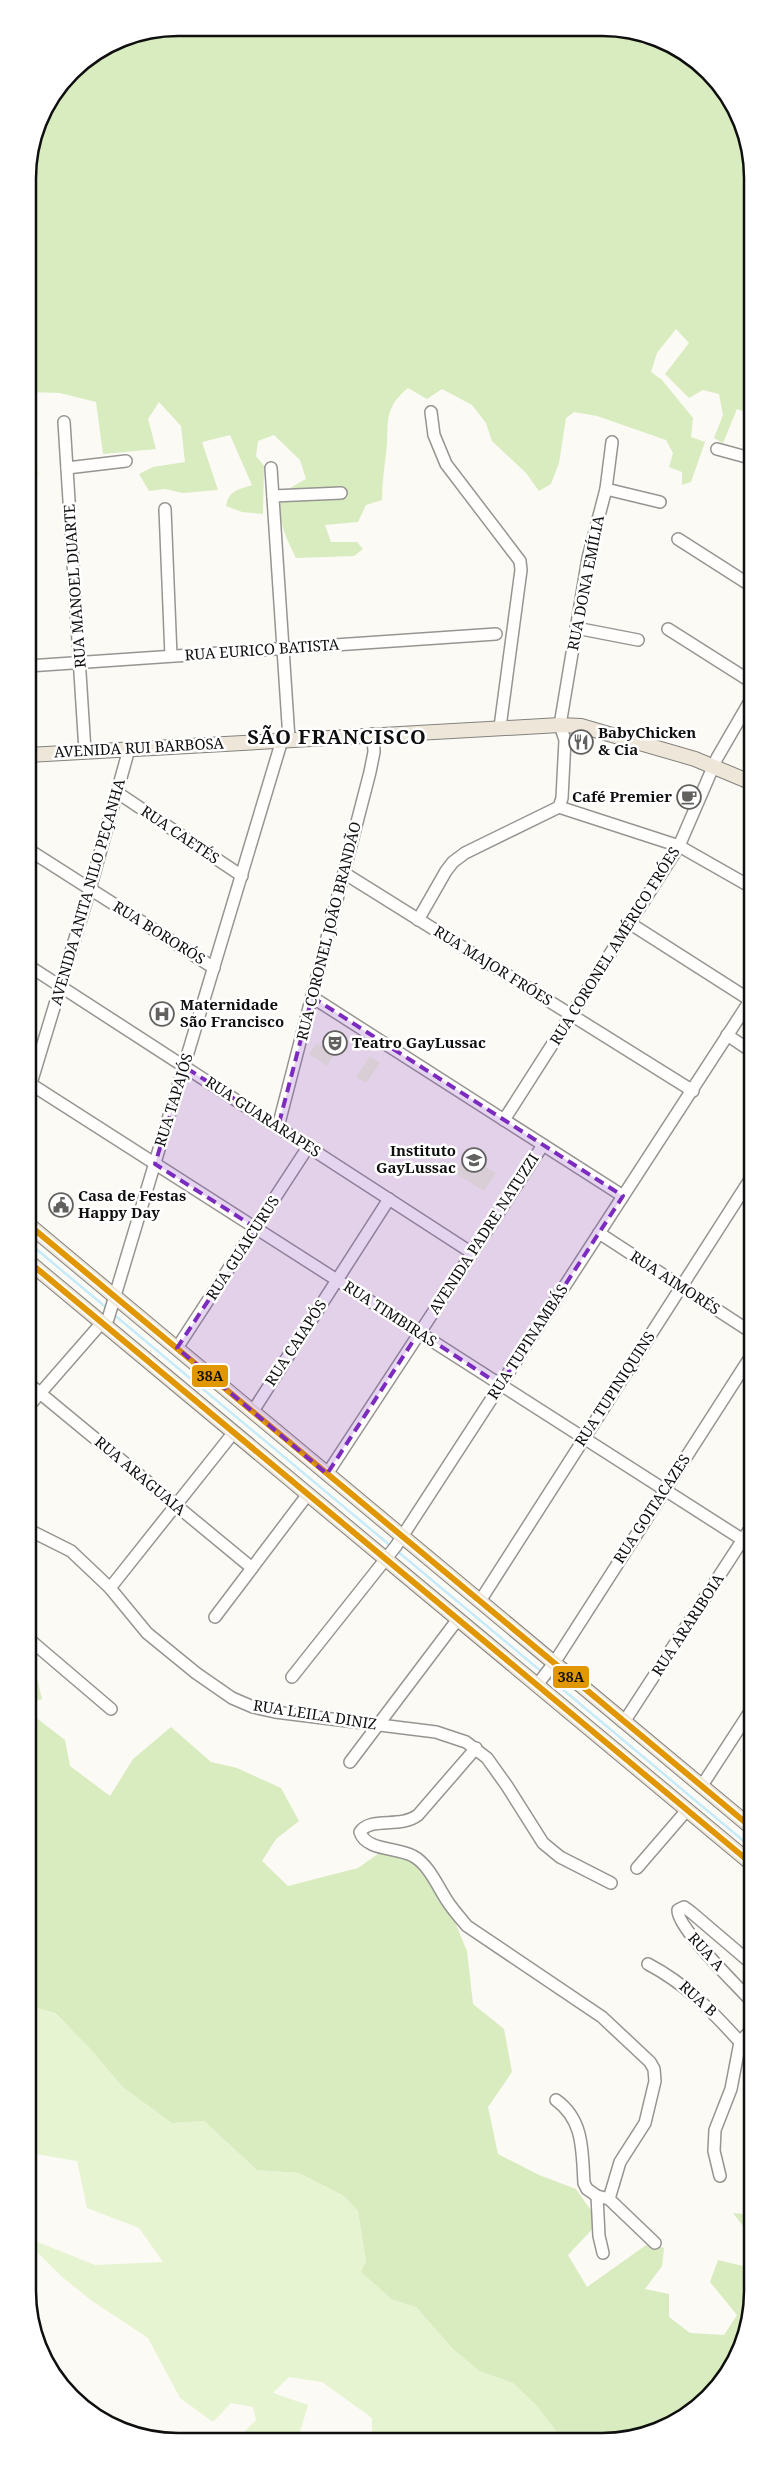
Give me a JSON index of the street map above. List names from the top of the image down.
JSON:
{
  "streets": {
    "main road": ["AVENIDA RUI BARBOSA"],
    "street": [
      "RUA DONA EMÍLIA",
      "RUA MANOEL DUARTE",
      "RUA EURICO BATISTA",
      "RUA CAETÉS",
      "AVENIDA ANITA NILO PEÇANHA",
      "RUA CORONEL JOÃO BRANDÃO",
      "RUA BORORÓS",
      "RUA CORONEL AMÉRICO FRÓES",
      "RUA MAJOR FRÓES",
      "RUA TAPAJÓS",
      "RUA GUARARAPES",
      "AVENIDA PADRE NATUZZI",
      "RUA GUAICURUS",
      "RUA AIMORÉS",
      "RUA TIMBIRAS",
      "RUA TUPINAMBÁS",
      "RUA CAIAPÓS",
      "RUA TUPINIQUINS",
      "RUA ARAGUAIA",
      "RUA GOITACAZES",
      "RUA ARARIBOIA",
      "RUA LEILA DINIZ",
      "RUA A",
      "RUA B"
    ]
  },
  "crossings": [
    ["RUA DONA EMÍLIA", "AVENIDA RUI BARBOSA"],
    ["RUA MANOEL DUARTE", "RUA EURICO BATISTA"],
    ["RUA MANOEL DUARTE", "AVENIDA RUI BARBOSA"],
    ["AVENIDA RUI BARBOSA", "AVENIDA ANITA NILO PEÇANHA"],
    ["AVENIDA RUI BARBOSA", "RUA CORONEL JOÃO BRANDÃO"],
    ["AVENIDA RUI BARBOSA", "RUA CORONEL AMÉRICO FRÓES"],
    ["AVENIDA RUI BARBOSA", "RUA TAPAJÓS"],
    ["RUA CAETÉS", "AVENIDA ANITA NILO PEÇANHA"],
    ["RUA CAETÉS", "RUA TAPAJÓS"],
    ["AVENIDA ANITA NILO PEÇANHA", "RUA BORORÓS"],
    ["AVENIDA ANITA NILO PEÇANHA", "RUA GUARARAPES"],
    ["RUA CORONEL JOÃO BRANDÃO", "RUA MAJOR FRÓES"],
    ["RUA CORONEL JOÃO BRANDÃO", "RUA GUARARAPES"],
    ["RUA BORORÓS", "RUA TAPAJÓS"],
    ["RUA CORONEL AMÉRICO FRÓES", "RUA MAJOR FRÓES"],
    ["RUA MAJOR FRÓES", "RUA TUPINAMBÁS"],
    ["RUA TAPAJÓS", "RUA GUARARAPES"],
    ["RUA TAPAJÓS", "RUA TIMBIRAS"],
    ["RUA TAPAJÓS", "RUA ARAGUAIA"],
    ["RUA GUARARAPES", "AVENIDA PADRE NATUZZI"],
    ["RUA GUARARAPES", "RUA GUAICURUS"],
    ["RUA GUARARAPES", "RUA CAIAPÓS"],
    ["AVENIDA PADRE NATUZZI", "RUA TIMBIRAS"],
    ["RUA GUAICURUS", "RUA TIMBIRAS"],
    ["RUA AIMORÉS", "RUA TUPINAMBÁS"],
    ["RUA AIMORÉS", "RUA TUPINIQUINS"],
    ["RUA TIMBIRAS", "RUA TUPINAMBÁS"],
    ["RUA TIMBIRAS", "RUA CAIAPÓS"],
    ["RUA TIMBIRAS", "RUA TUPINIQUINS"],
    ["RUA TIMBIRAS", "RUA GOITACAZES"]
  ],
  "districts": ["SÃO FRANCISCO"],
  "places": {
    "restaurant": ["BabyChicken & Cia"],
    "cafe": ["Café Premier"],
    "hospital": ["Maternidade São Francisco"],
    "theatre": ["Teatro GayLussac"],
    "school or university": ["Instituto GayLussac"],
    "public building": ["Casa de Festas Happy Day"]
  },
  "lines": ["transit line 38A"]
}
